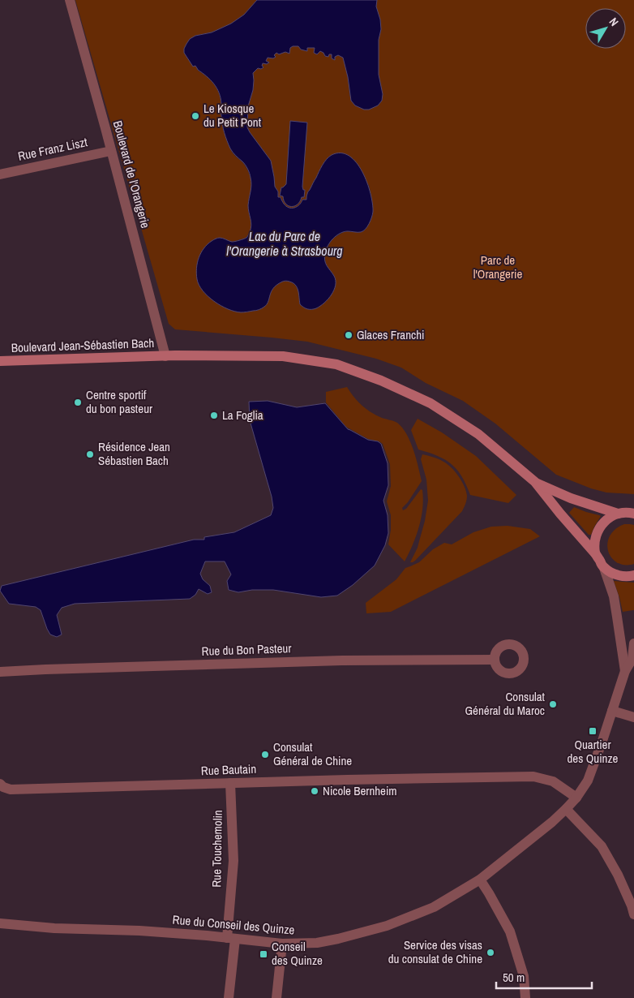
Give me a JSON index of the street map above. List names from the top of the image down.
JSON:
{
  "streets": {
    "street": [
      "Rue Franz Liszt",
      "Boulevard de l'Orangerie",
      "Boulevard Jean-Sébastien Bach",
      "Rue du Bon Pasteur",
      "Rue Bautain",
      "Rue Touchemolin",
      "Rue du Conseil des Quinze"
    ]
  },
  "crossings": [
    ["Rue Franz Liszt", "Boulevard de l'Orangerie"],
    ["Boulevard de l'Orangerie", "Boulevard Jean-Sébastien Bach"],
    ["Rue Bautain", "Rue Touchemolin"],
    ["Rue Bautain", "Rue du Conseil des Quinze"],
    ["Rue Touchemolin", "Rue du Conseil des Quinze"]
  ],
  "water": ["Lac du Parc de l'Orangerie à Strasbourg"],
  "parks": ["Parc de l'Orangerie"],
  "places": {
    "other": [
      "Le Kiosque du Petit Pont",
      "Glaces Franchi",
      "Centre sportif du bon pasteur",
      "La Foglia",
      "Résidence Jean Sébastien Bach",
      "Consulat Général du Maroc",
      "Consulat Général de Chine",
      "Nicole Bernheim",
      "Service des visas du consulat de Chine"
    ],
    "transit": ["Quartier des Quinze", "Conseil des Quinze"]
  },
  "scale_bar": "50 m",
  "north": "top right"
}
